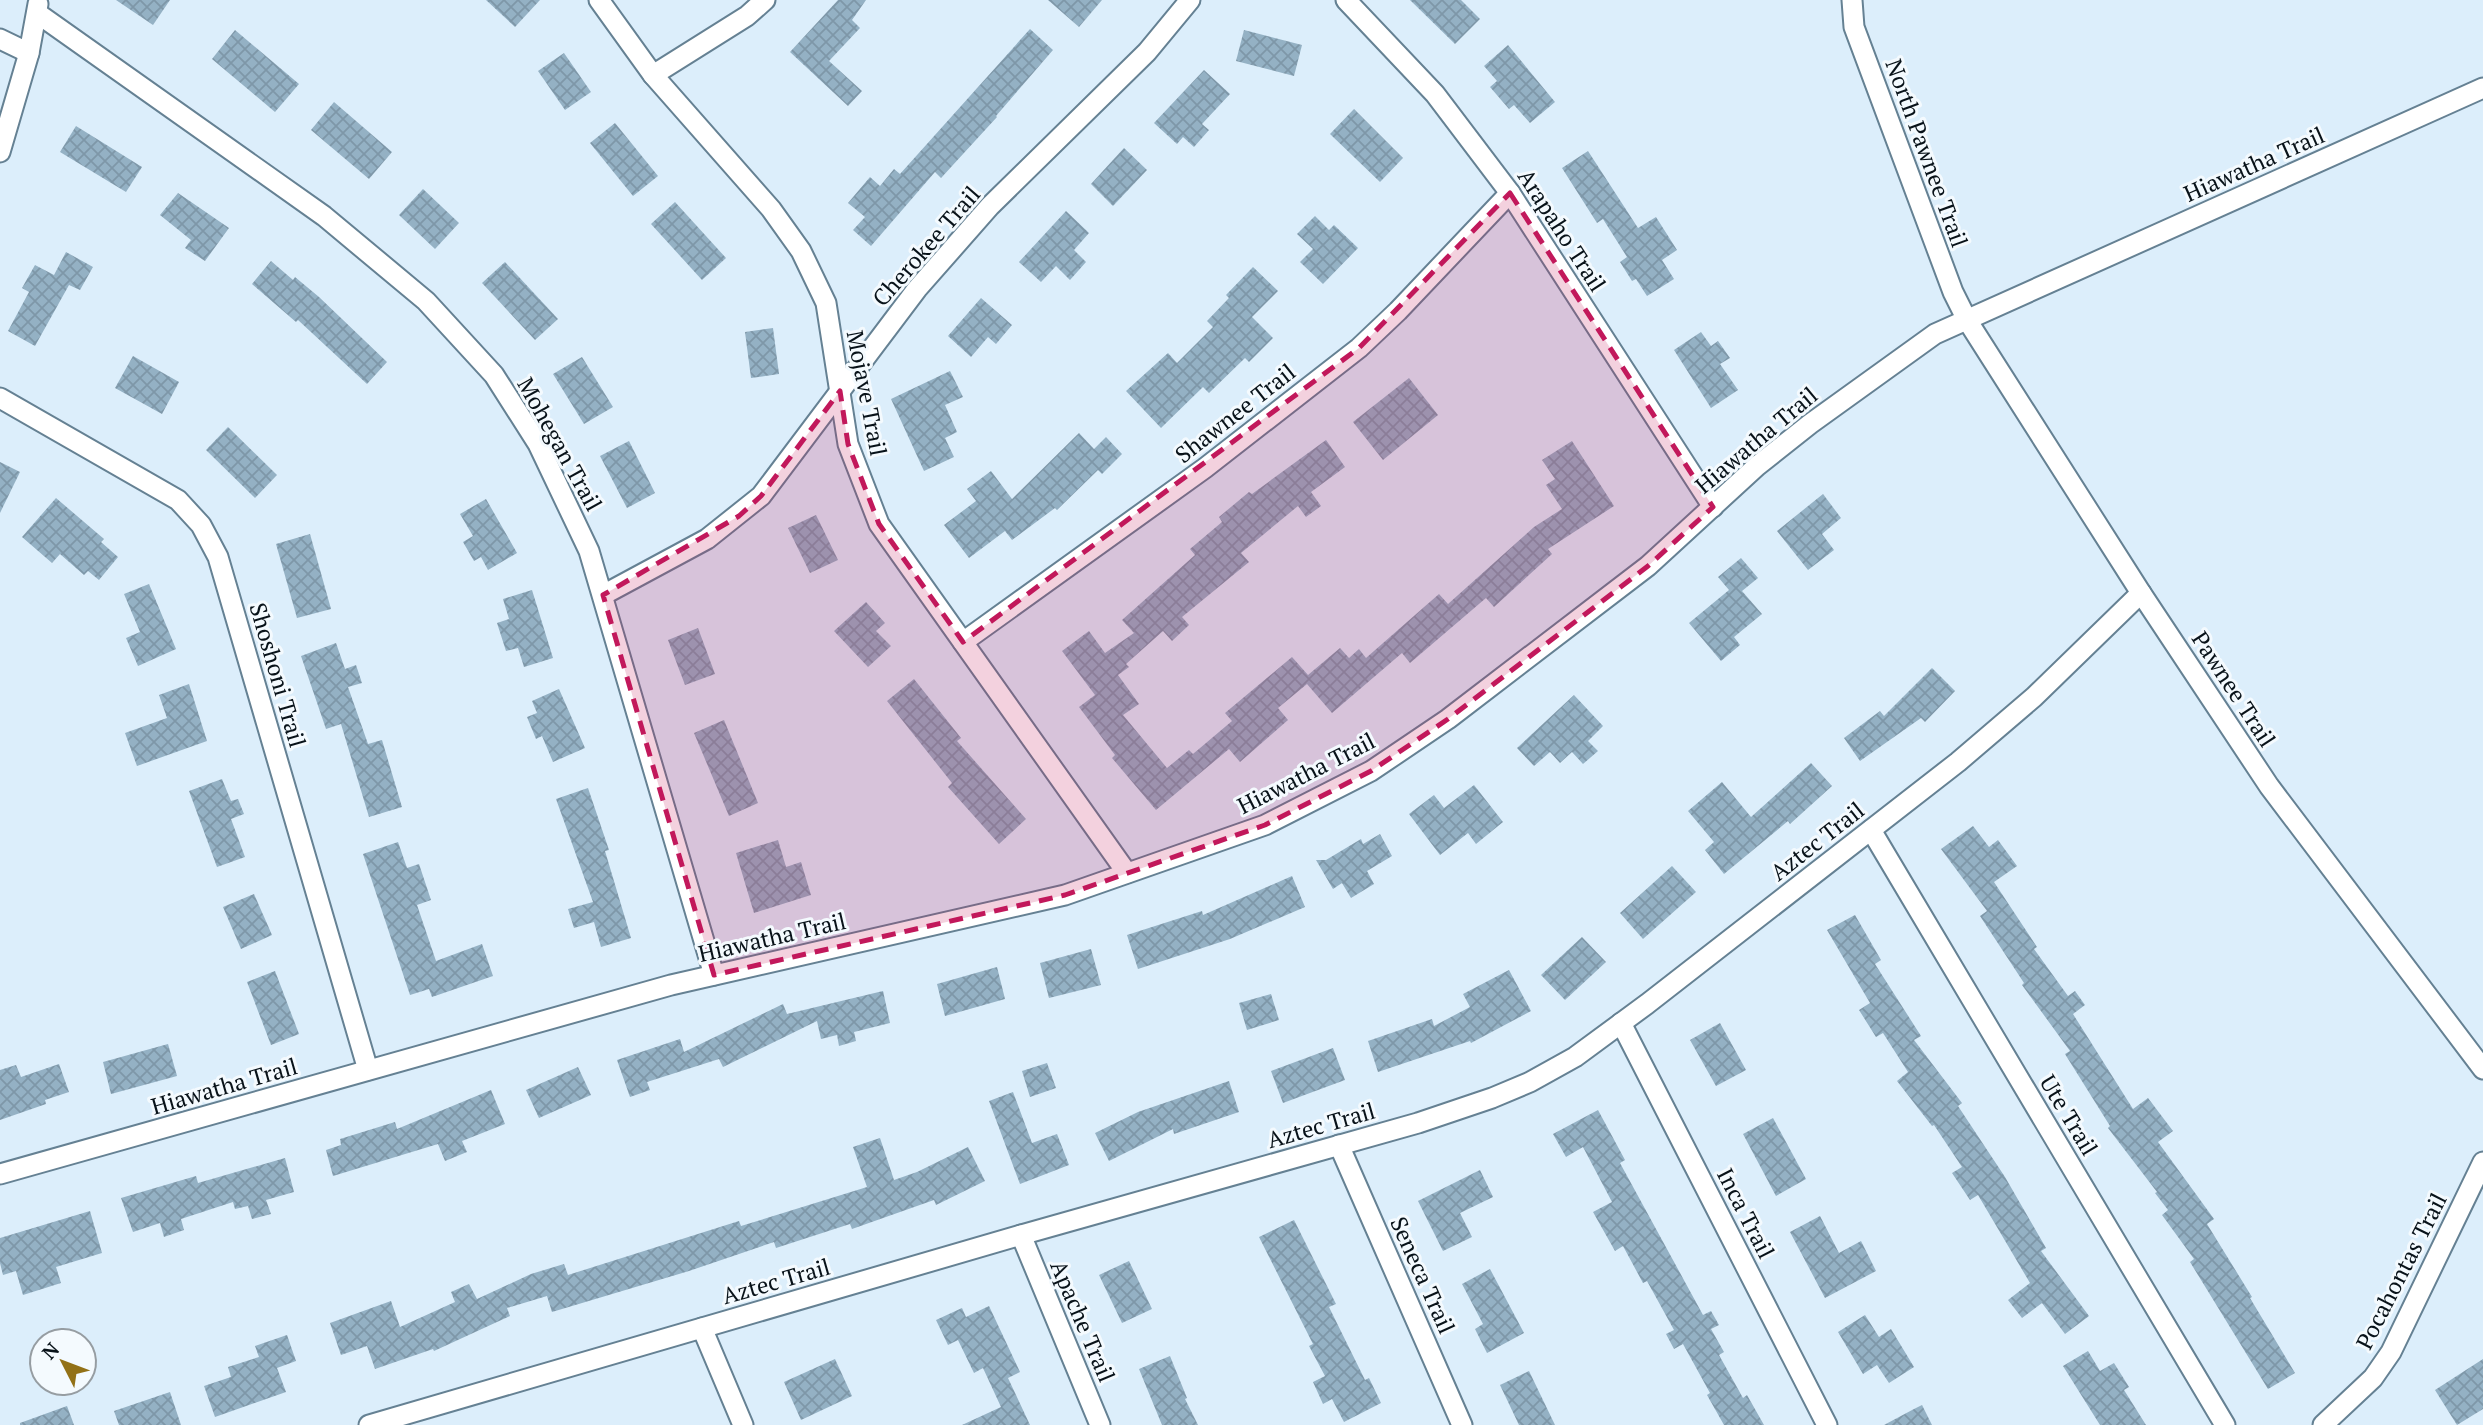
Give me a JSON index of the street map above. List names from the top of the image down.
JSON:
{
  "streets": {
    "street": [
      "North Pawnee Trail",
      "Hiawatha Trail",
      "Arapaho Trail",
      "Cherokee Trail",
      "Mojave Trail",
      "Shawnee Trail",
      "Mohegan Trail",
      "Shoshoni Trail",
      "Pawnee Trail",
      "Aztec Trail",
      "Ute Trail",
      "Inca Trail",
      "Pocahontas Trail",
      "Seneca Trail",
      "Apache Trail"
    ]
  },
  "crossings": [
    ["North Pawnee Trail", "Hiawatha Trail"],
    ["North Pawnee Trail", "Pawnee Trail"],
    ["Hiawatha Trail", "Arapaho Trail"],
    ["Hiawatha Trail", "Mojave Trail"],
    ["Hiawatha Trail", "Mohegan Trail"],
    ["Hiawatha Trail", "Shoshoni Trail"],
    ["Hiawatha Trail", "Pawnee Trail"],
    ["Arapaho Trail", "Shawnee Trail"],
    ["Cherokee Trail", "Mojave Trail"],
    ["Cherokee Trail", "Mohegan Trail"],
    ["Mojave Trail", "Shawnee Trail"],
    ["Pawnee Trail", "Aztec Trail"],
    ["Aztec Trail", "Ute Trail"],
    ["Aztec Trail", "Inca Trail"],
    ["Aztec Trail", "Seneca Trail"],
    ["Aztec Trail", "Apache Trail"]
  ],
  "north": "top left"
}
